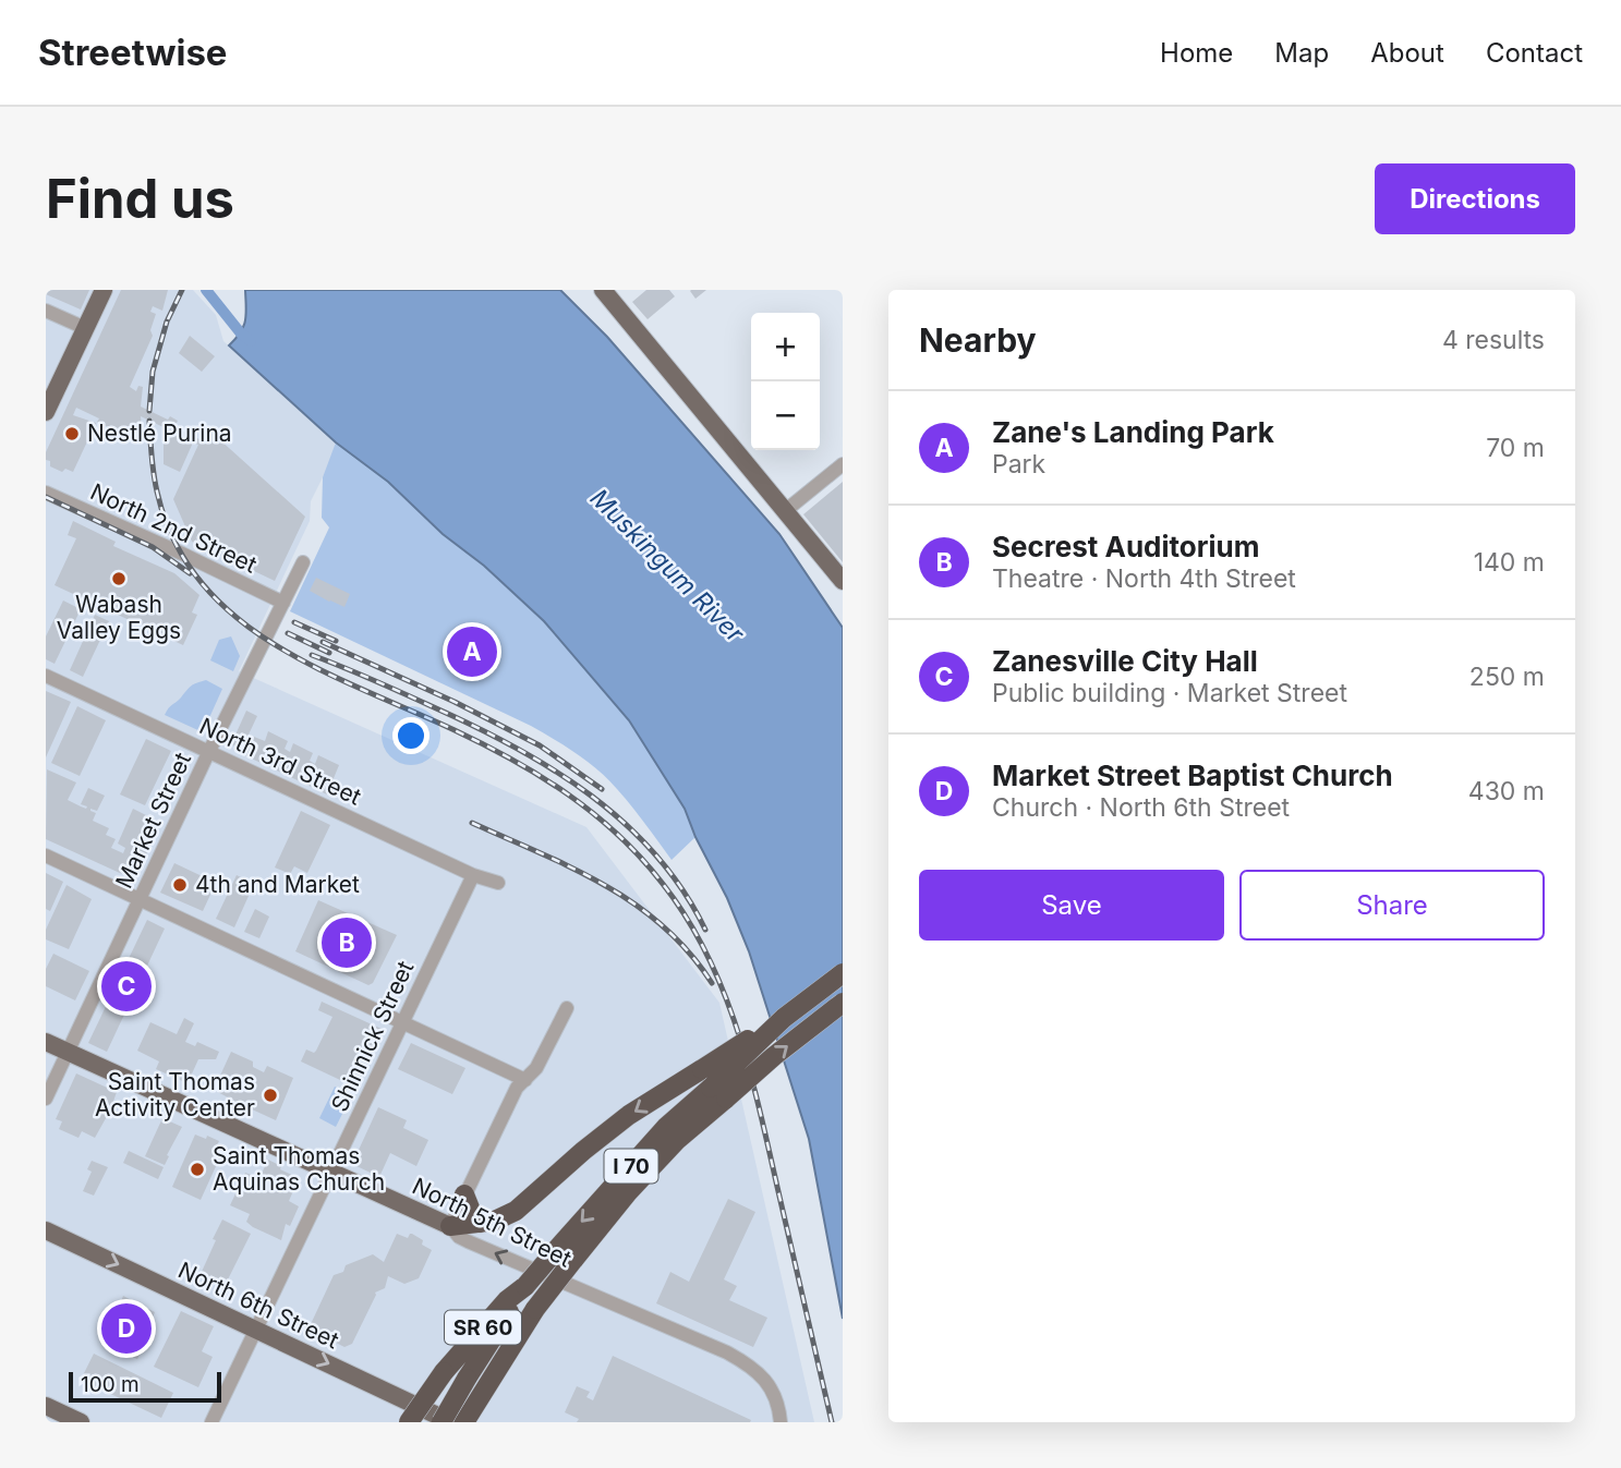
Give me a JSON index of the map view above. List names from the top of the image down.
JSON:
{
  "streets": {
    "highway": ["I 70", "SR 60"],
    "main road": ["North 5th Street", "North 6th Street"],
    "street": [
      "North 2nd Street",
      "North 3rd Street",
      "Market Street",
      "Shinnick Street"
    ]
  },
  "crossings": [
    ["North 2nd Street", "Market Street"],
    ["North 3rd Street", "Market Street"],
    ["North 3rd Street", "Shinnick Street"],
    ["Market Street", "North 5th Street"],
    ["Shinnick Street", "North 5th Street"],
    ["Shinnick Street", "North 6th Street"],
    ["I 70", "SR 60"]
  ],
  "one_way": ["North 5th Street", "North 6th Street"],
  "water": ["Muskingum River"],
  "places": [
    "Nestlé Purina",
    "Wabash Valley Eggs",
    "4th and Market",
    "Saint Thomas Activity Center",
    "Saint Thomas Aquinas Church"
  ],
  "scale_bar": "100 m",
  "page": {
    "header": "Streetwise",
    "nav": [
      "Home",
      "Map",
      "About",
      "Contact"
    ],
    "buttons": [
      "Directions",
      ["Save", "Share"]
    ],
    "title": "Find us",
    "heading": ["Nearby", "4 results"],
    "map_buttons": ["+", "−"],
    "list": [
      {
        "mark": "A",
        "name": "Zane's Landing Park",
        "note": "Park",
        "value": "70 m"
      },
      {
        "mark": "B",
        "name": "Secrest Auditorium",
        "note": "Theatre · North 4th Street",
        "value": "140 m"
      },
      {
        "mark": "C",
        "name": "Zanesville City Hall",
        "note": "Public building · Market Street",
        "value": "250 m"
      },
      {
        "mark": "D",
        "name": "Market Street Baptist Church",
        "note": "Church · North 6th Street",
        "value": "430 m"
      }
    ],
    "pins": [
      "A",
      "B",
      "C",
      "D"
    ],
    "scale": "100 m"
  }
}
